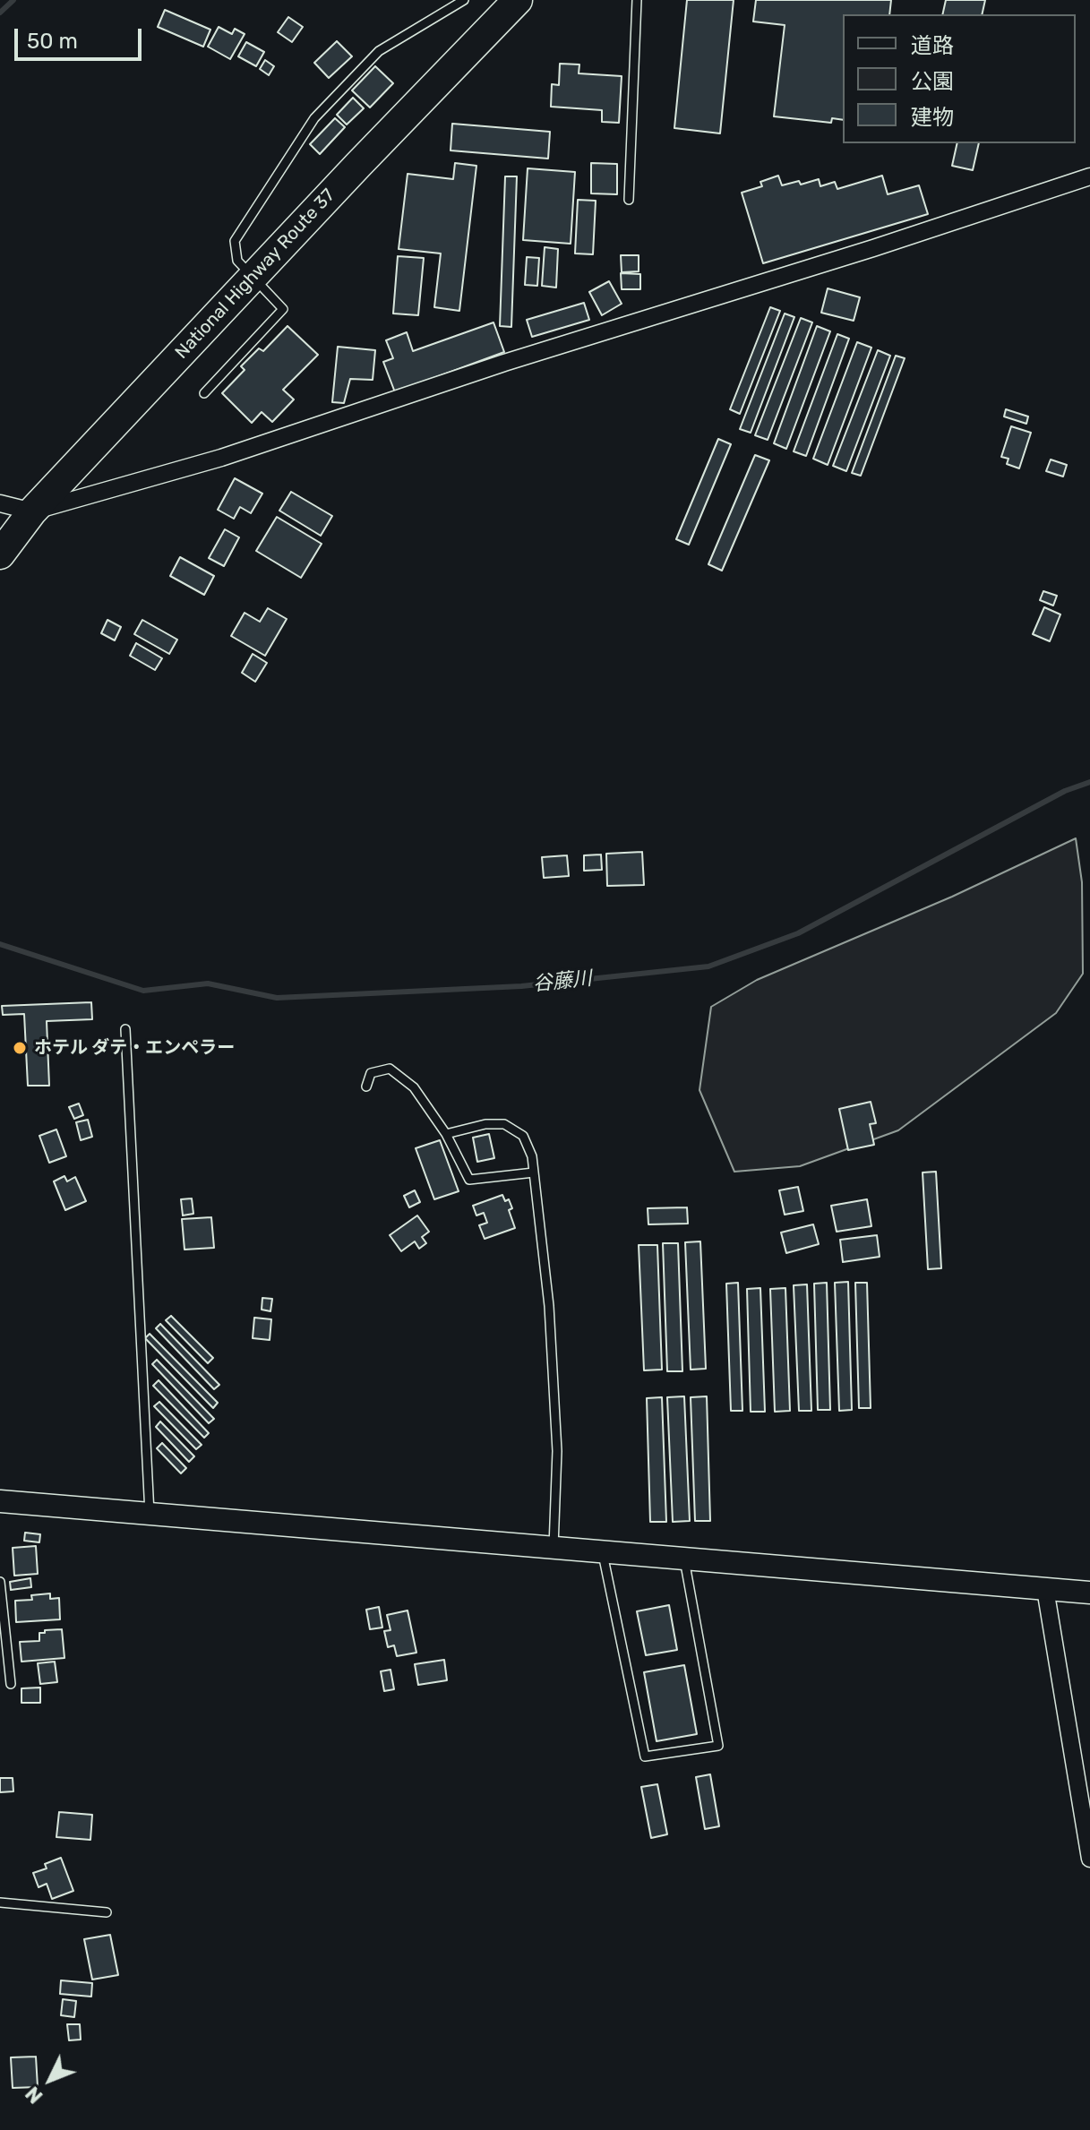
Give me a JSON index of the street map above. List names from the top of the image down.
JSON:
{
  "streets": {
    "highway": ["National Highway Route 37"]
  },
  "water": ["谷藤川"],
  "places": ["ホテル ダテ・エンペラー"],
  "legend": ["道路", "公園", "建物"],
  "scale_bar": "50 m",
  "north": "bottom left"
}
